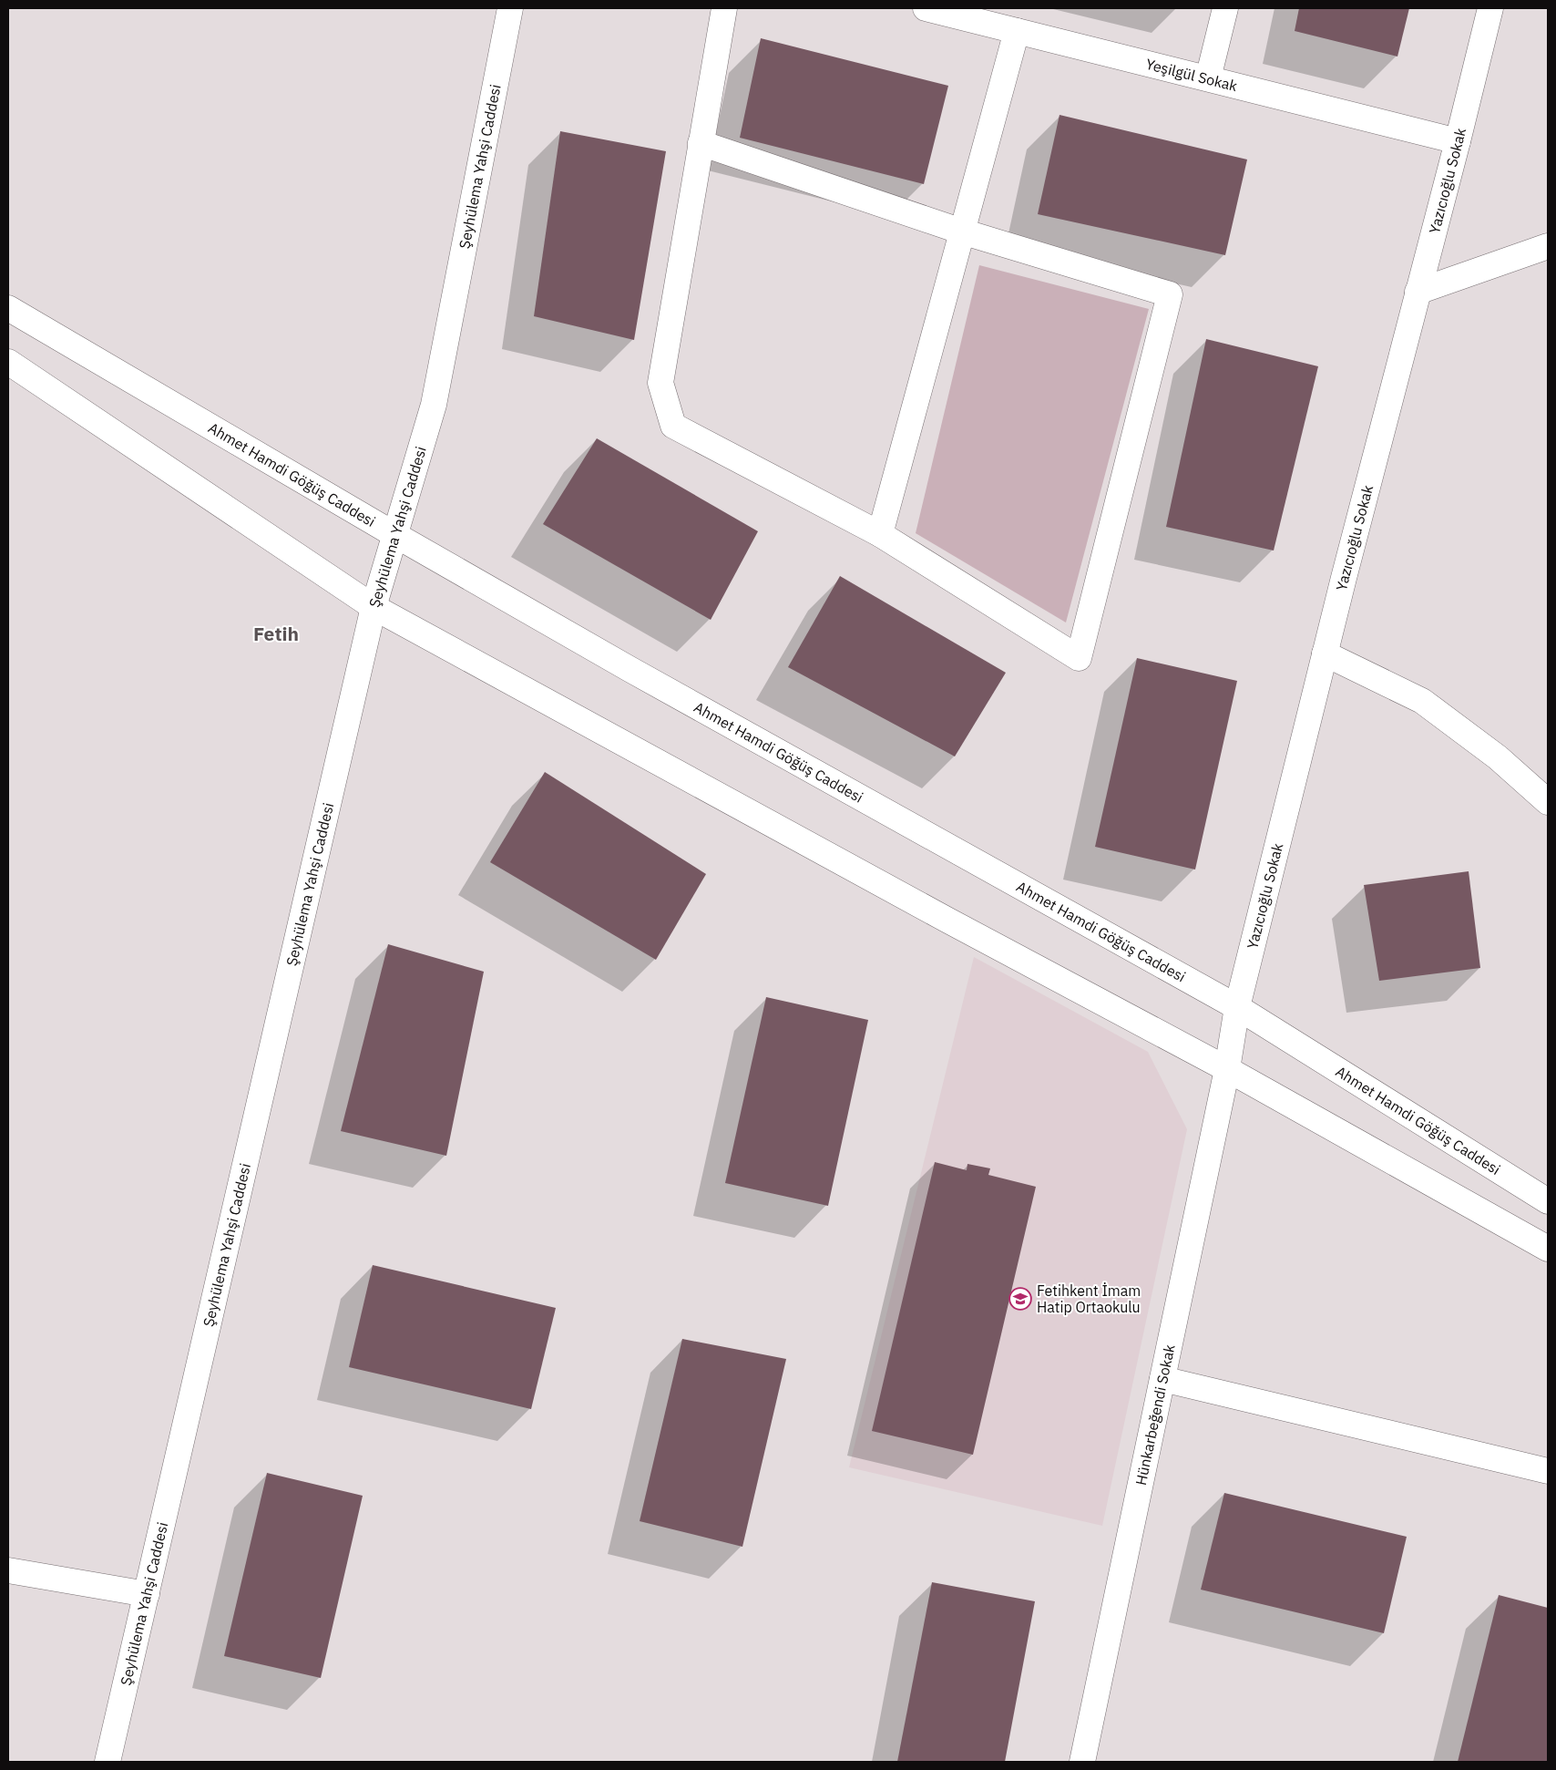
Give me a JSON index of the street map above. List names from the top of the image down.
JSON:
{
  "streets": {
    "street": [
      "Yeşilgül Sokak",
      "Şeyhülema Yahşi Caddesi",
      "Yazıcıoğlu Sokak",
      "Ahmet Hamdi Göğüş Caddesi",
      "Hünkarbeğendi Sokak"
    ]
  },
  "crossings": [
    ["Yeşilgül Sokak", "Yazıcıoğlu Sokak"],
    ["Şeyhülema Yahşi Caddesi", "Ahmet Hamdi Göğüş Caddesi"],
    ["Yazıcıoğlu Sokak", "Ahmet Hamdi Göğüş Caddesi"],
    ["Yazıcıoğlu Sokak", "Hünkarbeğendi Sokak"]
  ],
  "districts": ["Fetih"],
  "places": {
    "school or university": ["Fetihkent İmam Hatip Ortaokulu"]
  }
}
